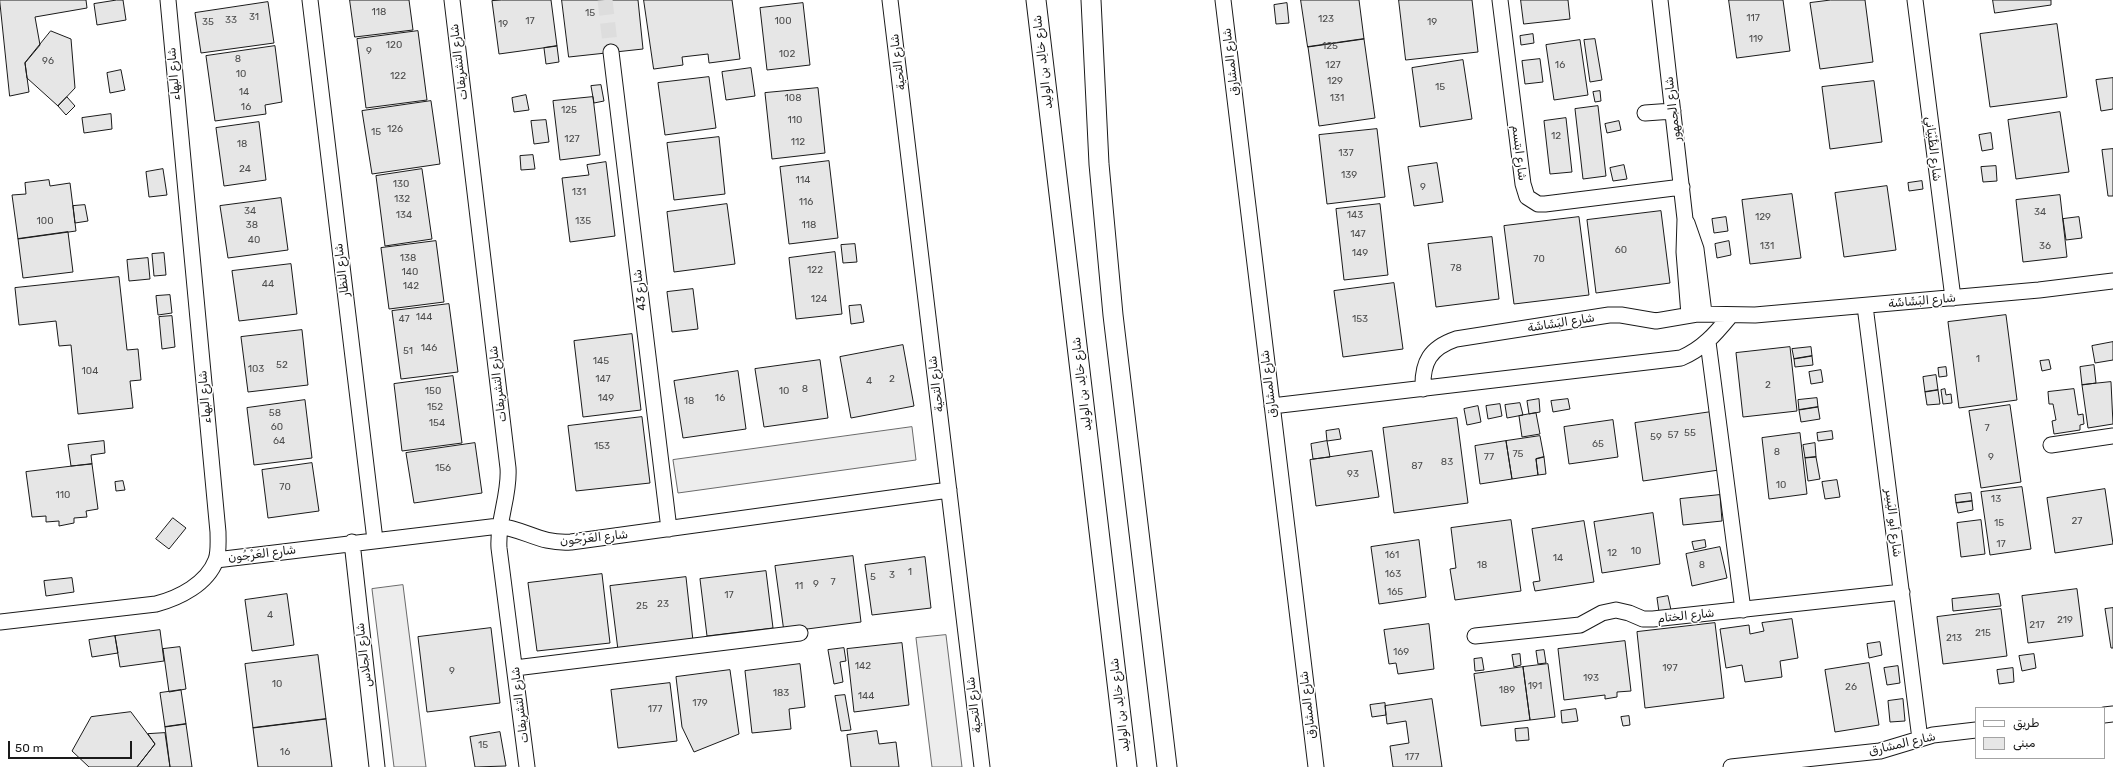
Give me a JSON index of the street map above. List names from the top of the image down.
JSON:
{
  "streets": {
    "street": [
      "شارع التشريفات",
      "شارع التحية",
      "شارع خالِد بن الوليد",
      "شارع المشارق",
      "شارع البهاء",
      "شارع الجمهور",
      "شارع الظَّبْيَاني",
      "شارع ابتسم",
      "شارع النظار",
      "شارع 43",
      "شارع البَشَاشَة",
      "شارع أبو اليَسِر",
      "شارع العَرْجُون",
      "شارع الختام",
      "شارع الجلاس"
    ]
  },
  "crossings": [
    ["شارع التشريفات", "شارع العَرْجُون"],
    ["شارع التحية", "شارع العَرْجُون"],
    ["شارع المشارق", "شارع أبو اليَسِر"],
    ["شارع البهاء", "شارع العَرْجُون"],
    ["شارع الجمهور", "شارع ابتسم"],
    ["شارع الجمهور", "شارع البَشَاشَة"],
    ["شارع الظَّبْيَاني", "شارع البَشَاشَة"],
    ["شارع النظار", "شارع العَرْجُون"],
    ["شارع 43", "شارع العَرْجُون"],
    ["شارع البَشَاشَة", "شارع أبو اليَسِر"],
    ["شارع أبو اليَسِر", "شارع الختام"],
    ["شارع العَرْجُون", "شارع الجلاس"]
  ],
  "house_numbers": [
    "118",
    "15",
    "31",
    "117",
    "123",
    "33",
    "17",
    "100",
    "35",
    "19",
    "19",
    "119",
    "120",
    "125",
    "9",
    "102",
    "8",
    "96",
    "127",
    "16",
    "10",
    "122",
    "129",
    "15",
    "14",
    "108",
    "131",
    "16",
    "125",
    "110",
    "126",
    "15",
    "12",
    "127",
    "112",
    "18",
    "137",
    "24",
    "139",
    "114",
    "130",
    "9",
    "131",
    "132",
    "116",
    "34",
    "34",
    "134",
    "143",
    "129",
    "100",
    "135",
    "38",
    "118",
    "147",
    "40",
    "131",
    "36",
    "60",
    "149",
    "138",
    "70",
    "78",
    "122",
    "140",
    "44",
    "142",
    "124",
    "144",
    "47",
    "153",
    "146",
    "51",
    "1",
    "145",
    "52",
    "103",
    "104",
    "147",
    "2",
    "4",
    "2",
    "8",
    "150",
    "10",
    "149",
    "16",
    "18",
    "152",
    "58",
    "154",
    "60",
    "7",
    "55",
    "57",
    "59",
    "64",
    "65",
    "153",
    "8",
    "75",
    "77",
    "9",
    "83",
    "87",
    "156",
    "93",
    "10",
    "70",
    "110",
    "13",
    "27",
    "15",
    "17",
    "10",
    "12",
    "161",
    "14",
    "18",
    "8",
    "1",
    "163",
    "3",
    "5",
    "7",
    "9",
    "11",
    "165",
    "17",
    "23",
    "25",
    "4",
    "219",
    "217",
    "215",
    "213",
    "169",
    "142",
    "197",
    "9",
    "193",
    "10",
    "191",
    "26",
    "189",
    "183",
    "144",
    "179",
    "177",
    "15",
    "16",
    "177"
  ],
  "legend": ["طريق", "مبنى"],
  "scale_bar": "50 m"
}
